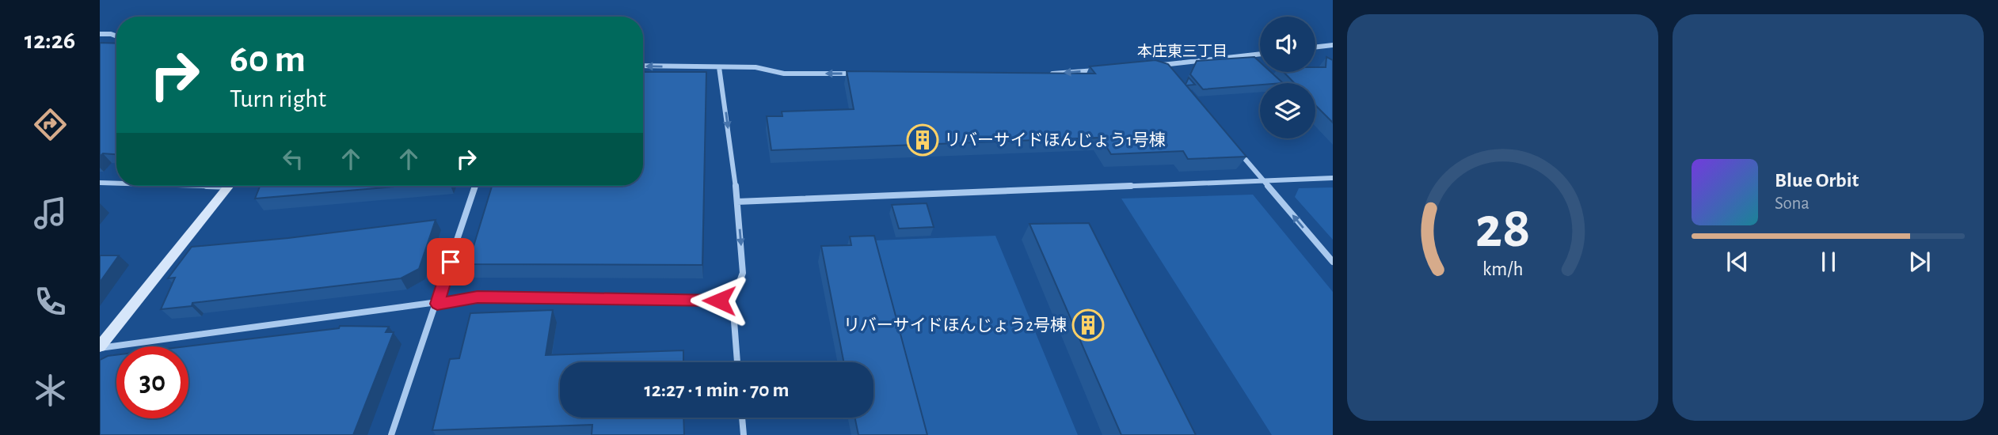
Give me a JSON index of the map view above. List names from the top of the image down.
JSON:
{
  "districts": ["本庄東三丁目"],
  "places": {
    "building": ["リバーサイドほんじょう1号棟", "リバーサイドほんじょう2号棟"]
  },
  "page": {
    "tabs": "12:26",
    "turn": ["60 m", "Turn right"],
    "song": ["Blue Orbit", "Sona"],
    "limit": "30",
    "trip": "12:27 · 1 min · 70 m",
    "gauge": ["28", "km/h"]
  }
}
